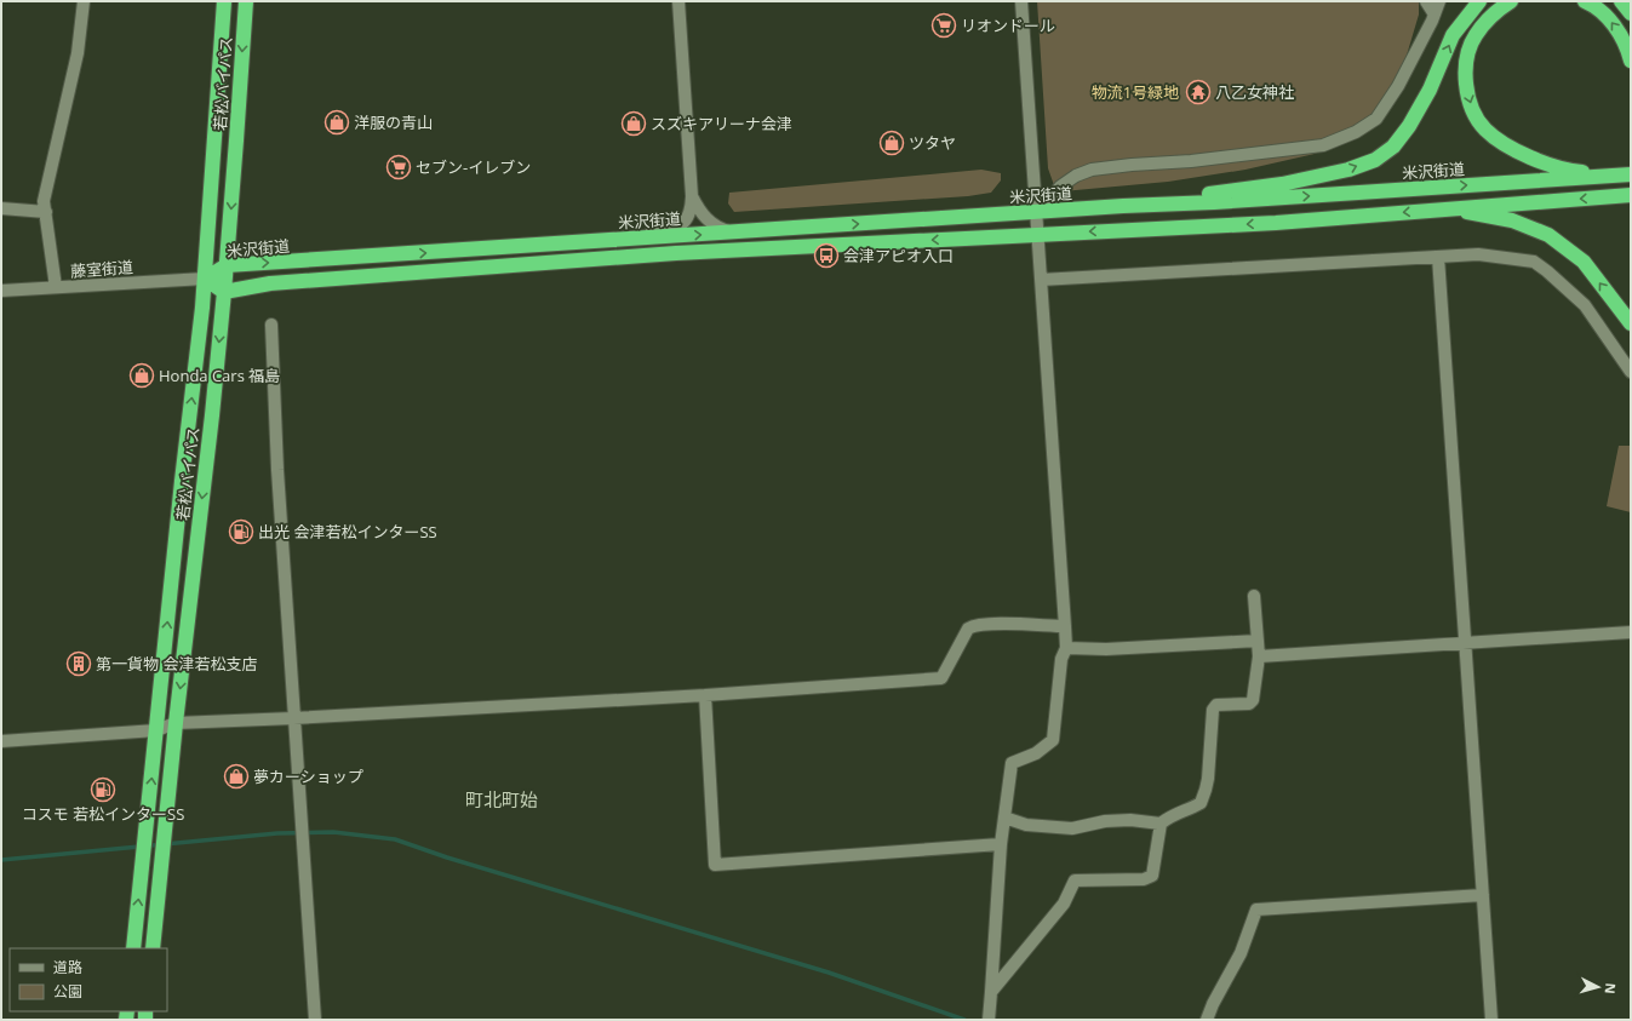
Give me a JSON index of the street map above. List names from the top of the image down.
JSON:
{
  "streets": {
    "highway": ["若松バイパス", "米沢街道"],
    "street": ["藤室街道"]
  },
  "crossings": [
    ["若松バイパス", "米沢街道"],
    ["若松バイパス", "藤室街道"],
    ["米沢街道", "藤室街道"]
  ],
  "districts": ["町北町始"],
  "parks": ["物流1号緑地"],
  "places": {
    "supermarket": ["リオンドール", "セブン-イレブン"],
    "temple": ["八乙女神社"],
    "shop": [
      "洋服の青山",
      "スズキアリーナ会津",
      "ツタヤ",
      "Honda Cars 福島",
      "夢カーショップ"
    ],
    "bus stop": ["会津アピオ入口"],
    "fuel station": ["出光 会津若松インターSS", "コスモ 若松インターSS"],
    "building": ["第一貨物 会津若松支店"]
  },
  "legend": ["道路", "公園"],
  "north": "right"
}
